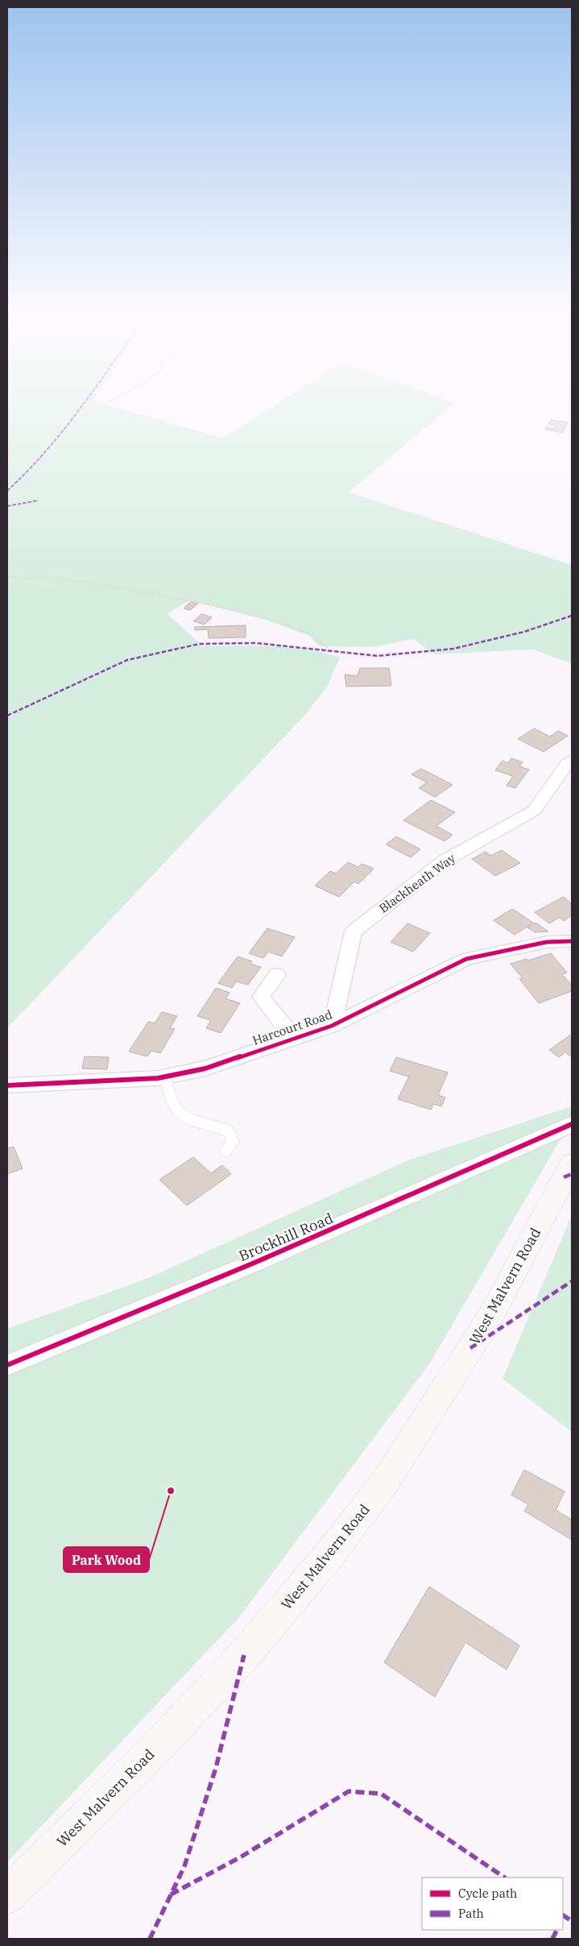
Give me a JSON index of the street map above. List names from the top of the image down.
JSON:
{
  "streets": {
    "main road": ["West Malvern Road"],
    "street": ["Blackheath Way", "Harcourt Road", "Brockhill Road"]
  },
  "crossings": [
    ["Blackheath Way", "Harcourt Road"]
  ],
  "places": ["Park Wood"],
  "legend": ["Cycle path", "Path"]
}
